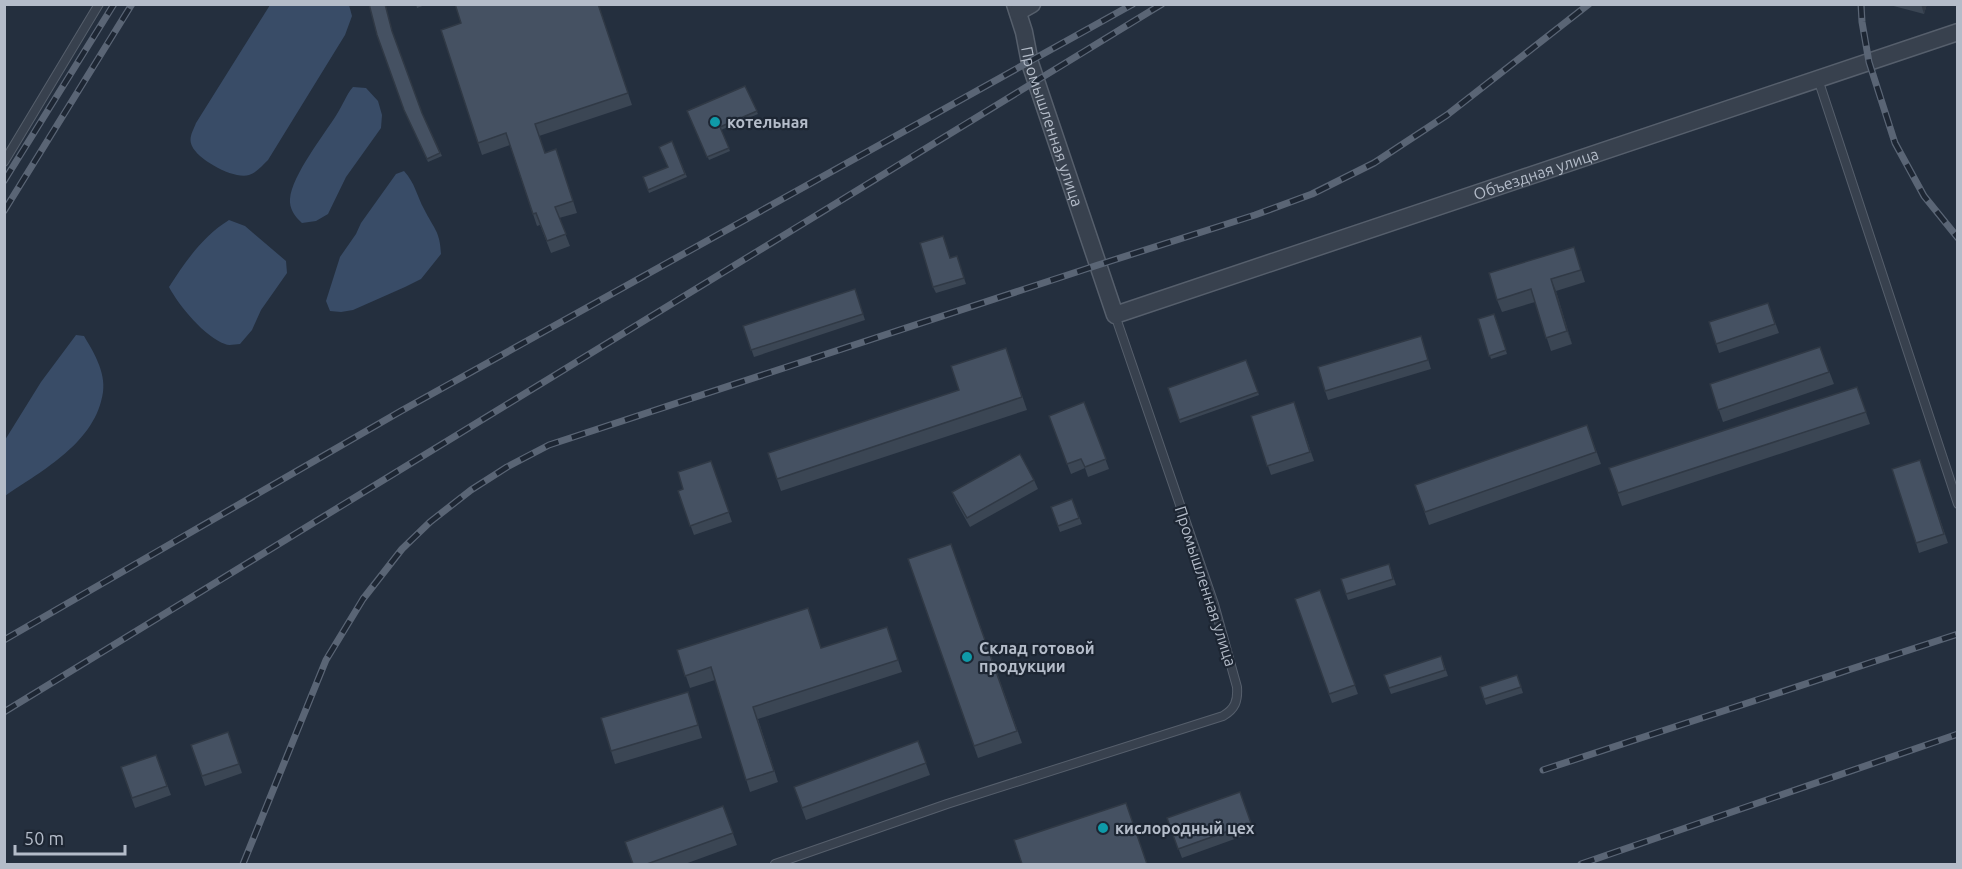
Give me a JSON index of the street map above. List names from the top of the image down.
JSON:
{
  "streets": {
    "street": ["Промышленная улица", "Объездная улица"]
  },
  "crossings": [
    ["Промышленная улица", "Объездная улица"]
  ],
  "places": ["котельная", "Склад готовой продукции", "кислородный цех"],
  "scale_bar": "50 m"
}
